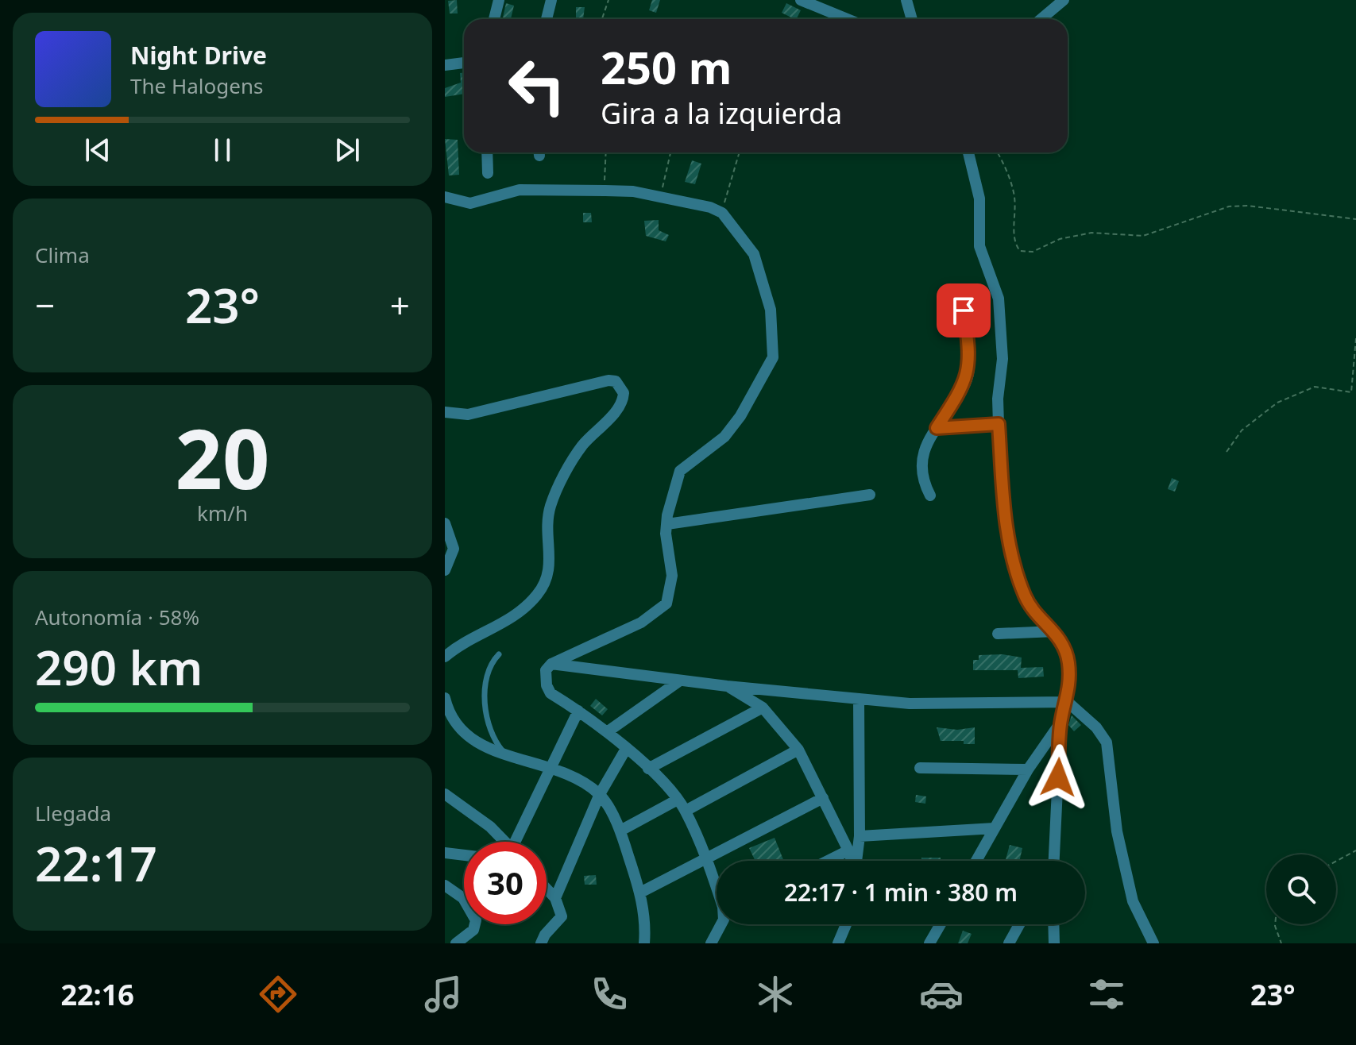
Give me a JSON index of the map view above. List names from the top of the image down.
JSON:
{
  "page": {
    "turn": ["250 m", "Gira a la izquierda"],
    "song": ["Night Drive", "The Halogens"],
    "tile": [
      "Clima",
      ["20", "km/h"],
      ["Autonomía · 58%", "290 km"],
      ["Llegada", "22:17"]
    ],
    "heat": ["−", "23°", "+"],
    "limit": "30",
    "trip": "22:17 · 1 min · 380 m",
    "tabs": ["22:16", "23°"]
  }
}
